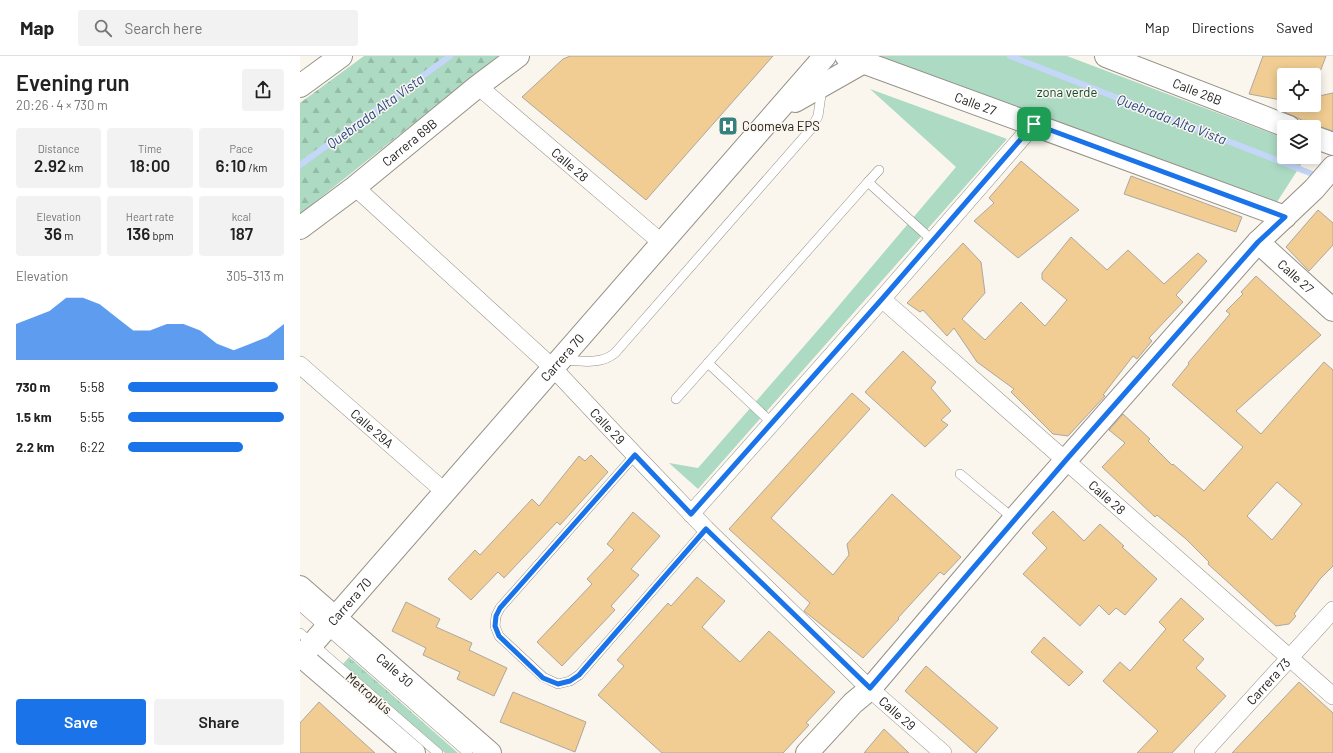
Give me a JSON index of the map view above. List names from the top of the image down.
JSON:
{
  "streets": {
    "street": [
      "Calle 26B",
      "Calle 27",
      "Carrera 69B",
      "Calle 28",
      "Carrera 70",
      "Calle 29",
      "Calle 29A",
      "Calle 30",
      "Carrera 73"
    ],
    "lane": ["Metroplús"]
  },
  "crossings": [
    ["Carrera 69B", "Calle 28"],
    ["Carrera 69B", "Calle 29"],
    ["Calle 28", "Carrera 70"],
    ["Calle 28", "Carrera 73"],
    ["Carrera 70", "Calle 29"],
    ["Carrera 70", "Calle 29A"],
    ["Carrera 70", "Calle 30"],
    ["Carrera 70", "Metroplús"],
    ["Calle 30", "Metroplús"]
  ],
  "water": ["Quebrada Alta Vista"],
  "parks": ["zona verde"],
  "places": {
    "hospital": ["Coomeva EPS"]
  },
  "page": {
    "header": "Map",
    "search": "Search here",
    "nav": ["Map", "Directions", "Saved"],
    "heading": ["Evening run", "20:26 · 4 × 730 m"],
    "stats": [
      ["Distance", "2.92 km"],
      ["Time", "18:00"],
      ["Pace", "6:10 /km"],
      ["Elevation", "36 m"],
      ["Heart rate", "136 bpm"],
      ["kcal", "187"]
    ],
    "chart": ["Elevation", "305–313 m"],
    "list": [
      {
        "name": "730 m",
        "note": "5:58"
      },
      {
        "name": "1.5 km",
        "note": "5:55"
      },
      {
        "name": "2.2 km",
        "note": "6:22"
      }
    ],
    "buttons": ["Save", "Share"]
  }
}
